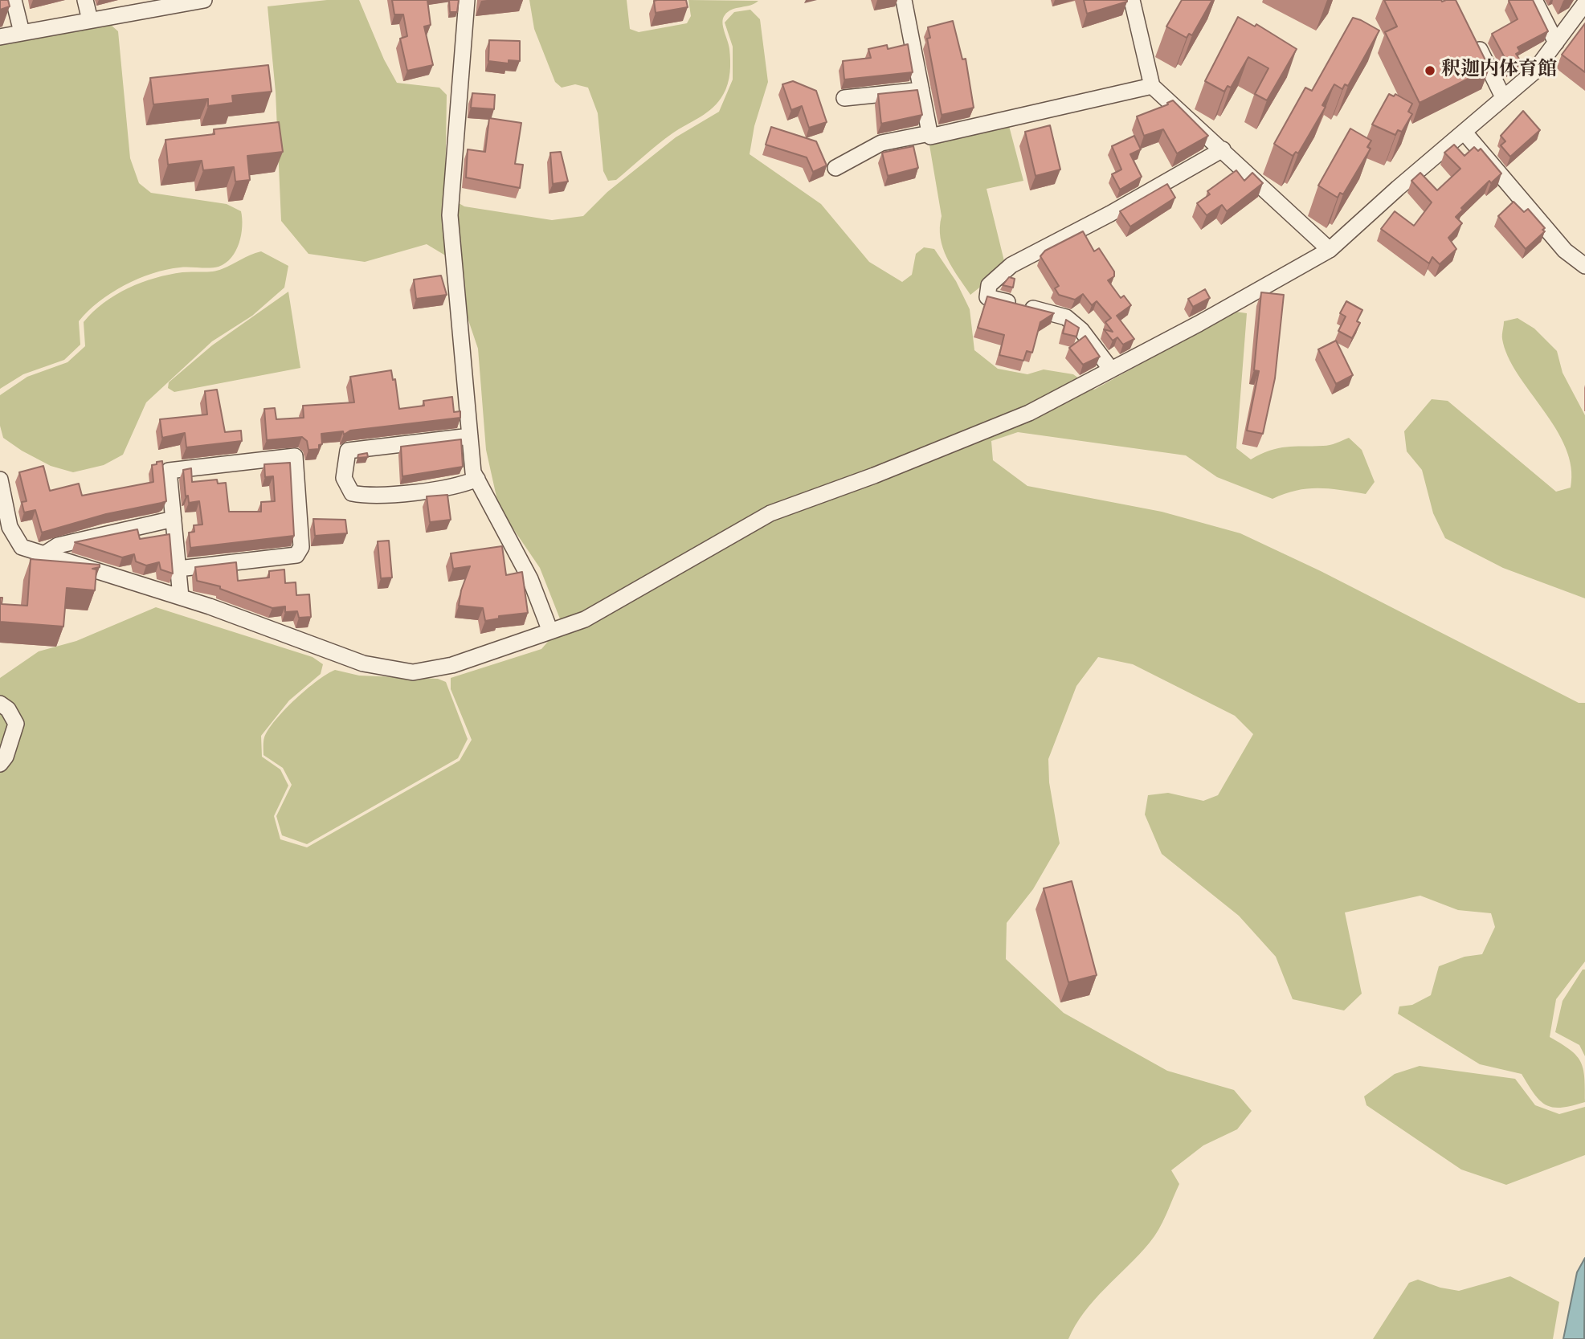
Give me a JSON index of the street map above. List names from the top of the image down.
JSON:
{
  "places": ["釈迦内体育館"]
}
